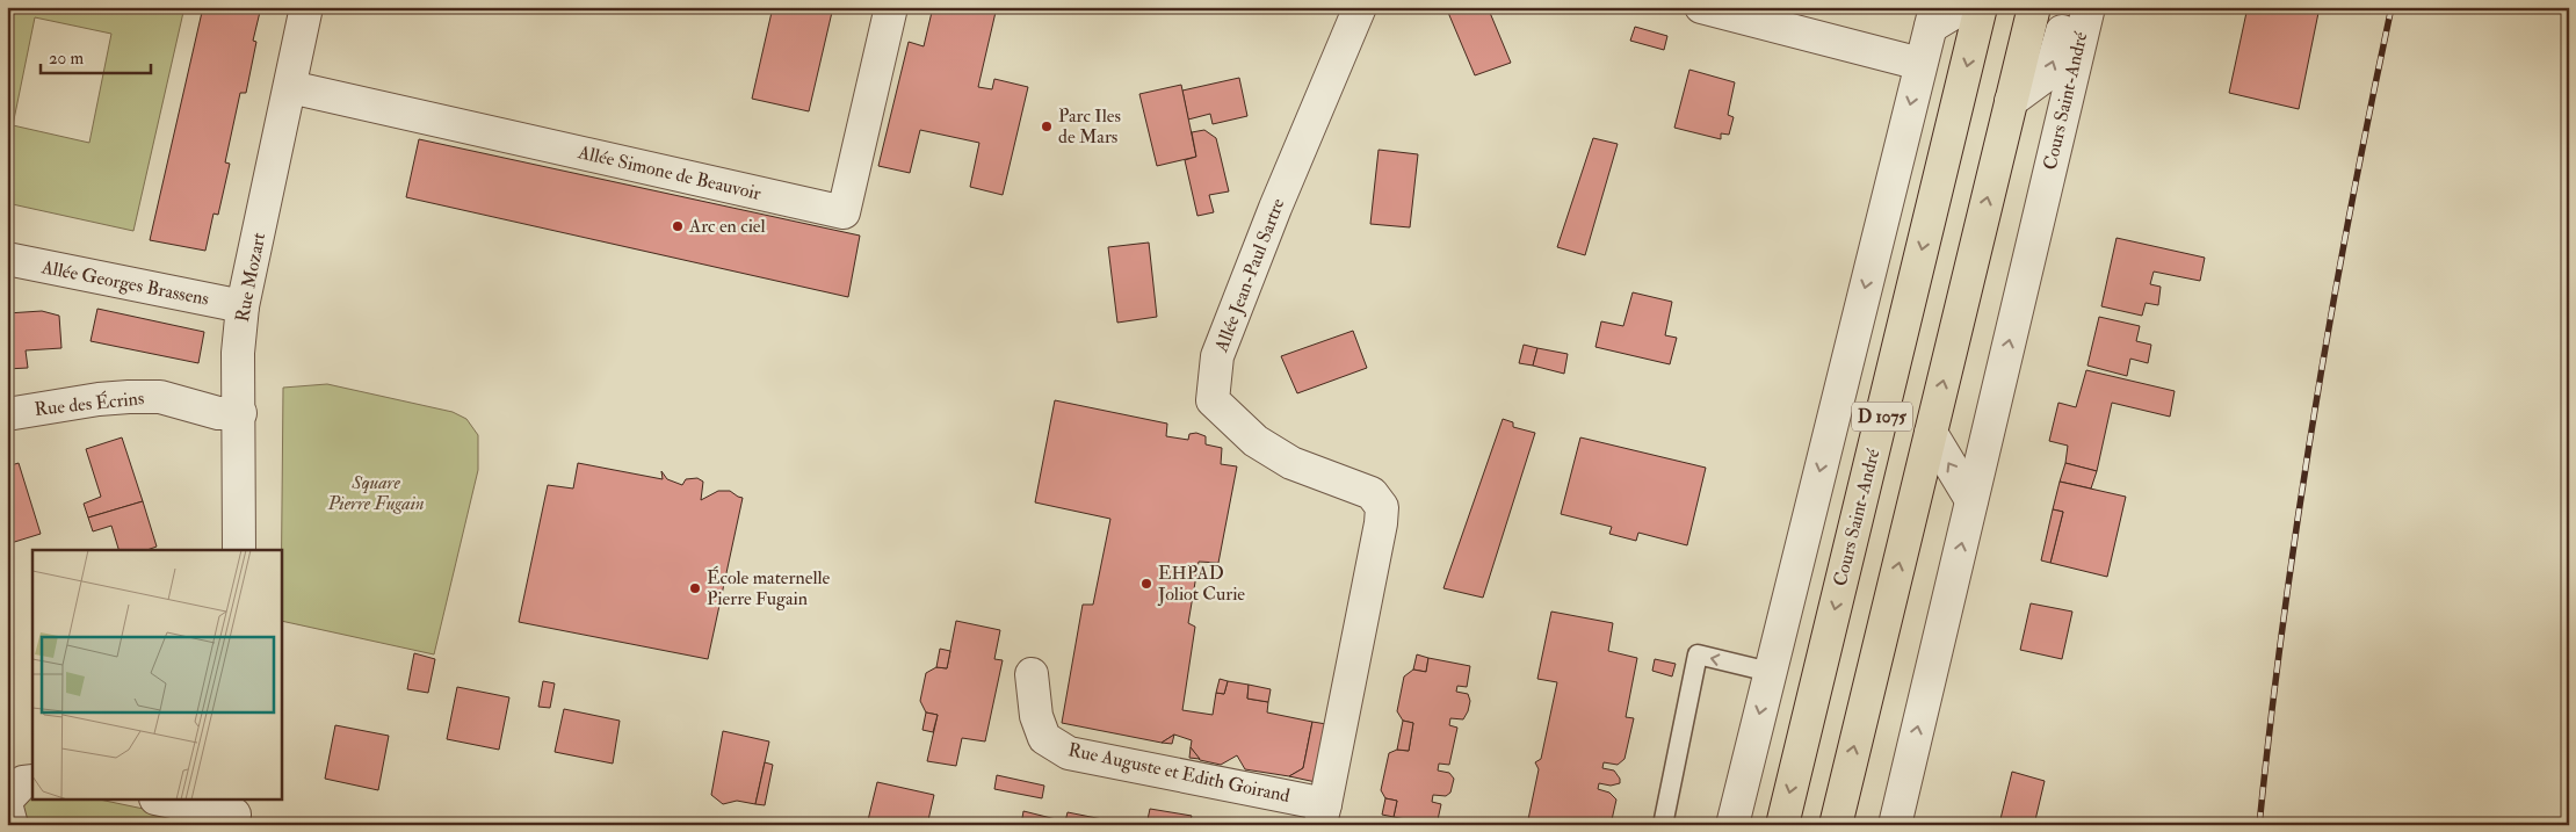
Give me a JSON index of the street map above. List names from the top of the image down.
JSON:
{
  "streets": {
    "main road": ["Cours Saint-André", "D 1075"],
    "street": [
      "Allée Simone de Beauvoir",
      "Allée Jean-Paul Sartre",
      "Rue Mozart",
      "Allée Georges Brassens",
      "Rue des Écrins",
      "Rue Auguste et Edith Goirand"
    ]
  },
  "crossings": [
    ["Cours Saint-André", "D 1075"],
    ["Allée Simone de Beauvoir", "Rue Mozart"],
    ["Allée Jean-Paul Sartre", "Rue Auguste et Edith Goirand"],
    ["Rue Mozart", "Allée Georges Brassens"],
    ["Rue Mozart", "Rue des Écrins"]
  ],
  "parks": ["Square Pierre Fugain"],
  "places": [
    "Parc Iles de Mars",
    "Arc en ciel",
    "EHPAD Joliot Curie",
    "École maternelle Pierre Fugain"
  ],
  "scale_bar": "20 m"
}
